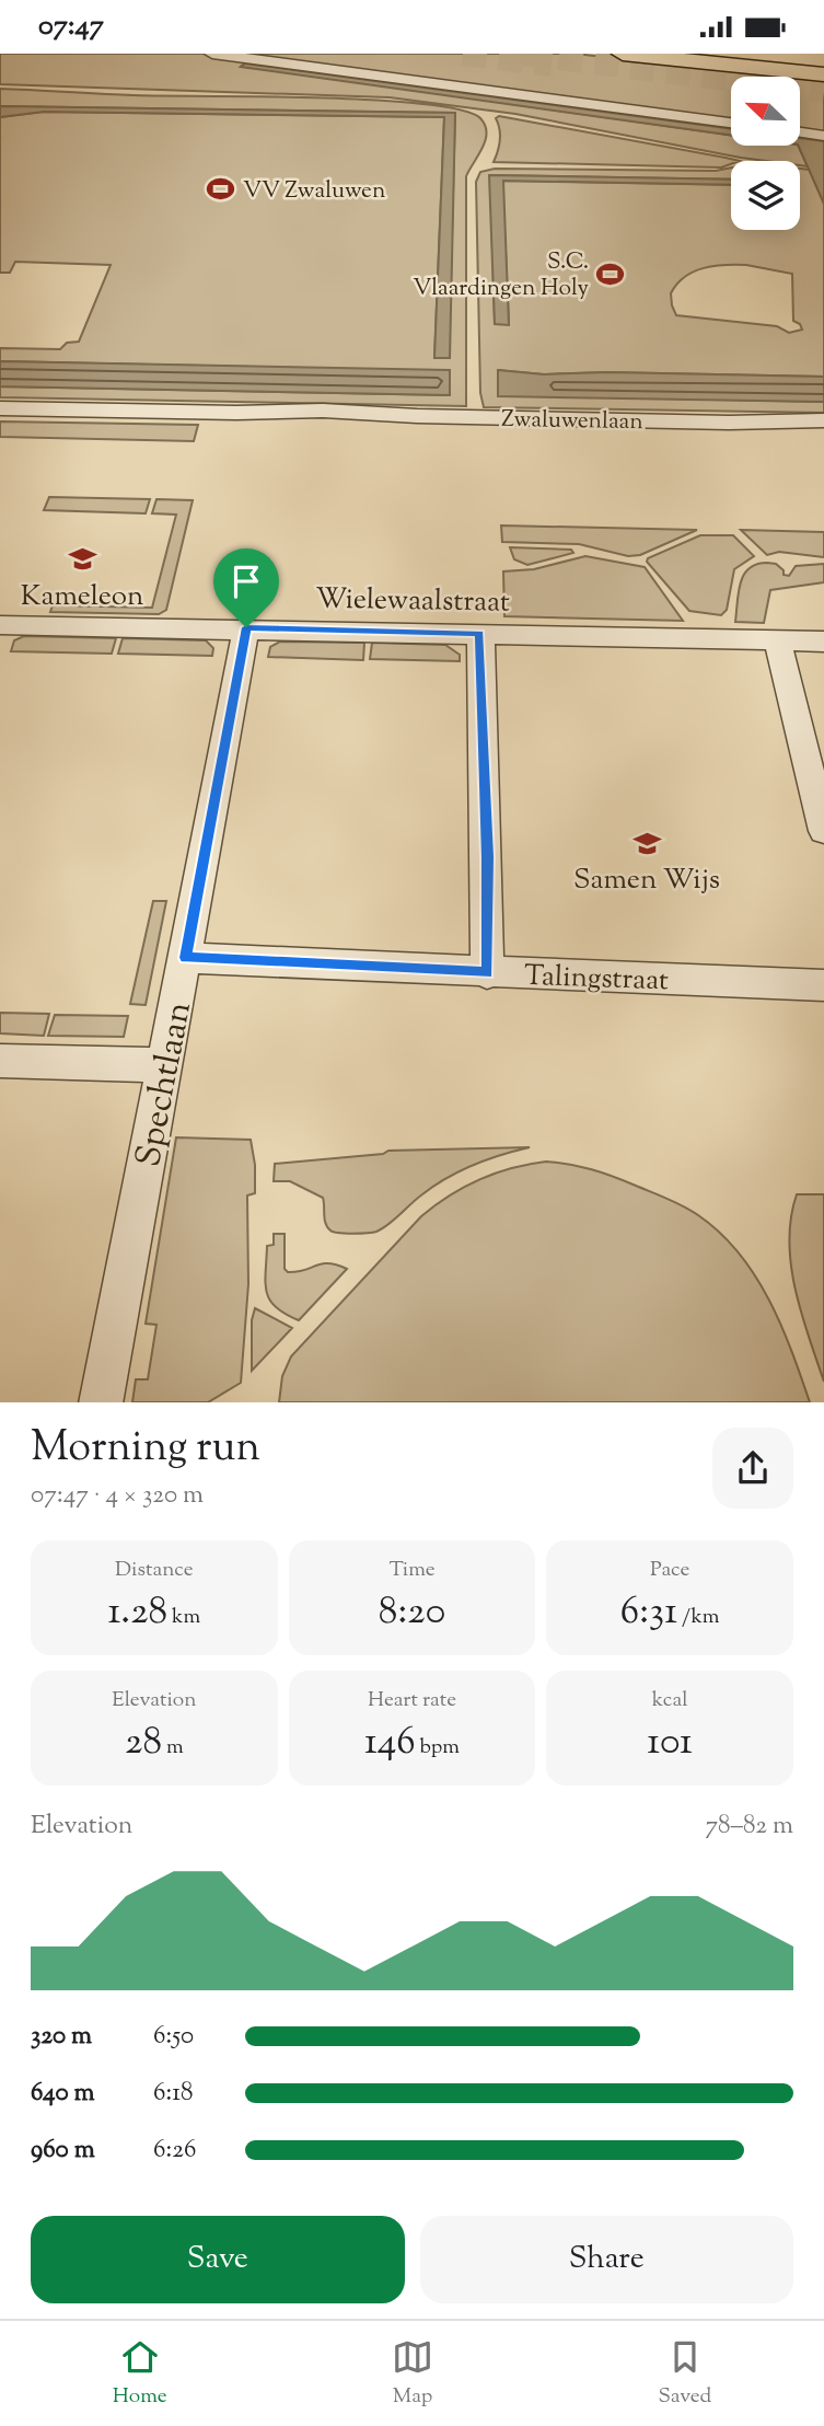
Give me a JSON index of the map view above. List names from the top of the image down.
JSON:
{
  "streets": {
    "street": [
      "Zwaluwenlaan",
      "Wielewaalstraat",
      "Talingstraat",
      "Spechtlaan"
    ]
  },
  "crossings": [
    ["Wielewaalstraat", "Spechtlaan"],
    ["Talingstraat", "Spechtlaan"]
  ],
  "places": {
    "sports": ["VV Zwaluwen", "S.C. Vlaardingen Holy"],
    "school or university": ["Kameleon", "Samen Wijs"]
  },
  "north": "top left",
  "page": {
    "status": "07:47",
    "heading": ["Morning run", "07:47 · 4 × 320 m"],
    "stats": [
      ["Distance", "1.28 km"],
      ["Time", "8:20"],
      ["Pace", "6:31 /km"],
      ["Elevation", "28 m"],
      ["Heart rate", "146 bpm"],
      ["kcal", "101"]
    ],
    "chart": ["Elevation", "78–82 m"],
    "list": [
      {
        "name": "320 m",
        "note": "6:50"
      },
      {
        "name": "640 m",
        "note": "6:18"
      },
      {
        "name": "960 m",
        "note": "6:26"
      }
    ],
    "buttons": ["Save", "Share"],
    "tabs": ["Home", "Map", "Saved"]
  }
}
